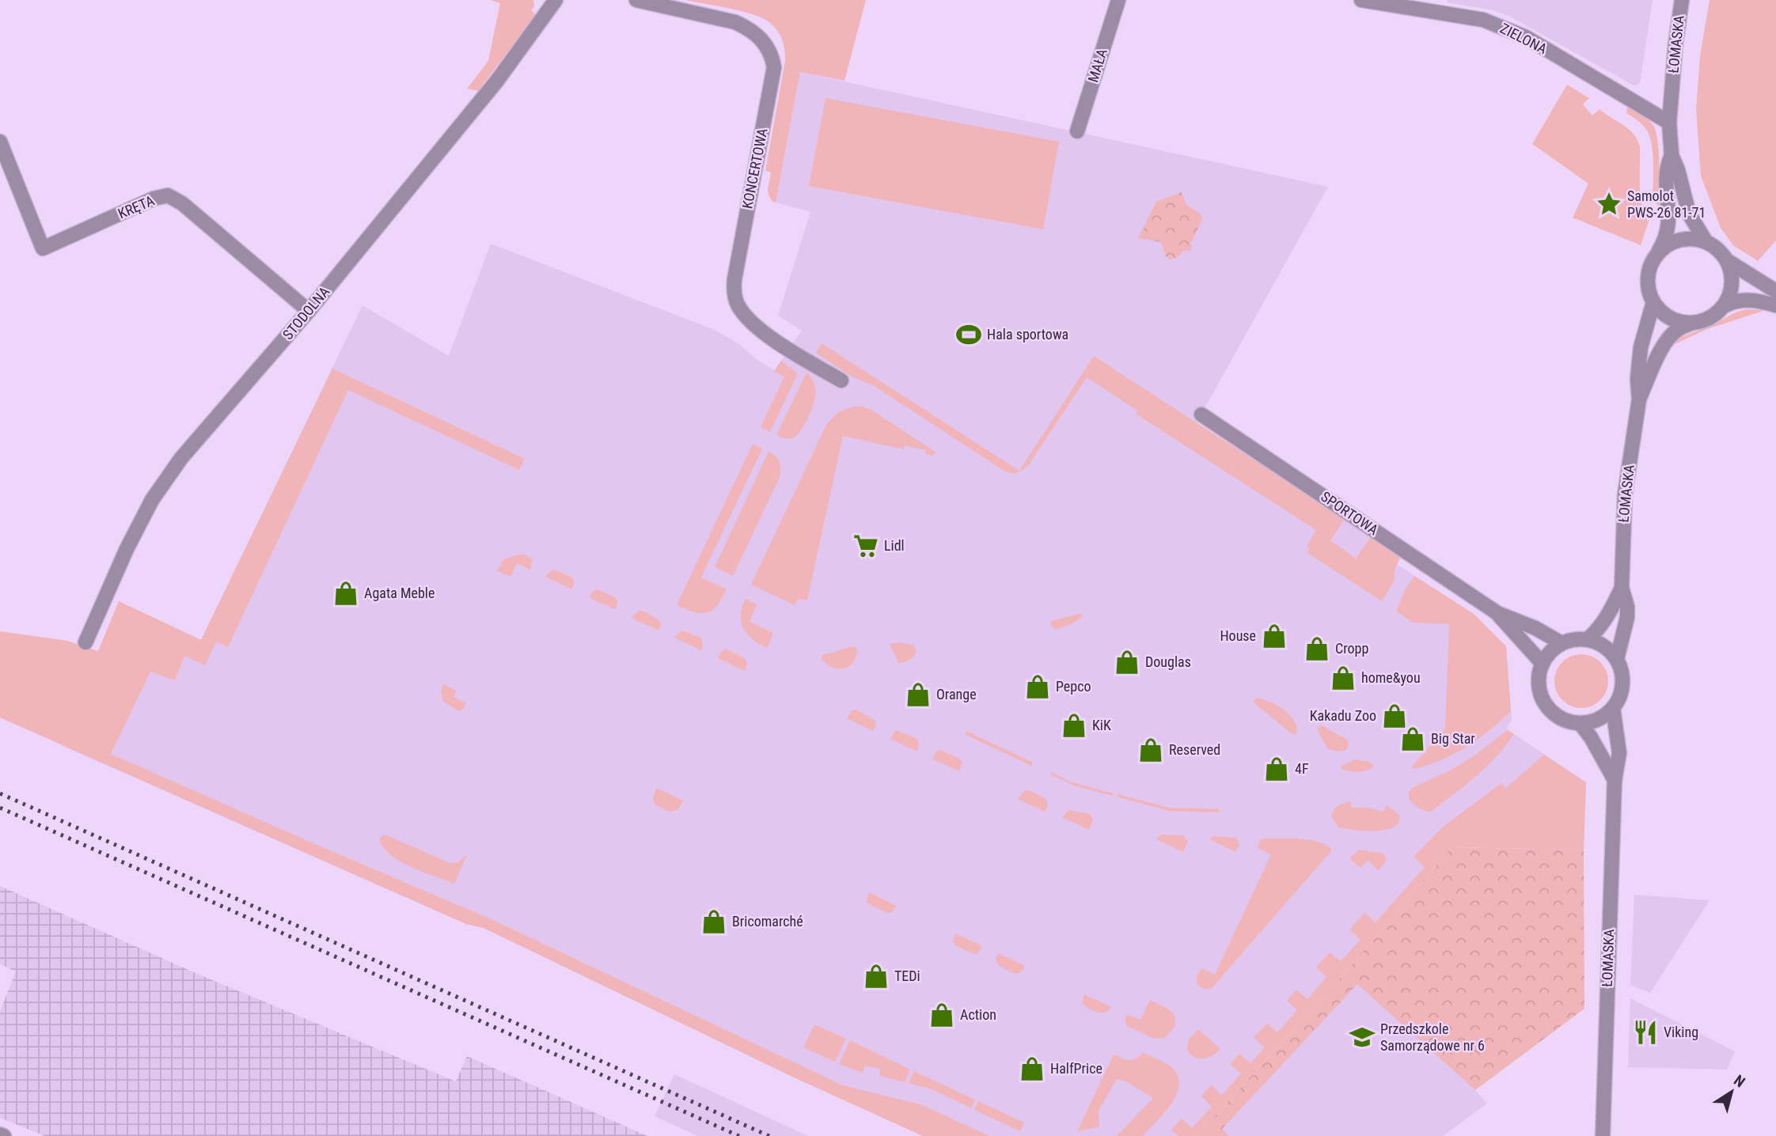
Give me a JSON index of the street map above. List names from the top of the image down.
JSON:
{
  "streets": {
    "street": [
      "ZIELONA",
      "ŁOMASKA",
      "MAŁA",
      "KONCERTOWA",
      "KRĘTA",
      "STODOLNA",
      "SPORTOWA"
    ]
  },
  "crossings": [
    ["ZIELONA", "ŁOMASKA"],
    ["ŁOMASKA", "SPORTOWA"],
    ["KRĘTA", "STODOLNA"]
  ],
  "places": {
    "place": ["Samolot PWS-26 81-71"],
    "sports": ["Hala sportowa"],
    "supermarket": ["Lidl"],
    "shop": [
      "Agata Meble",
      "House",
      "Cropp",
      "Douglas",
      "home&you",
      "Pepco",
      "Orange",
      "Kakadu Zoo",
      "KiK",
      "Big Star",
      "Reserved",
      "4F",
      "Bricomarché",
      "TEDi",
      "Action",
      "HalfPrice"
    ],
    "restaurant": ["Viking"],
    "school or university": ["Przedszkole Samorządowe nr 6"]
  },
  "north": "top right"
}
